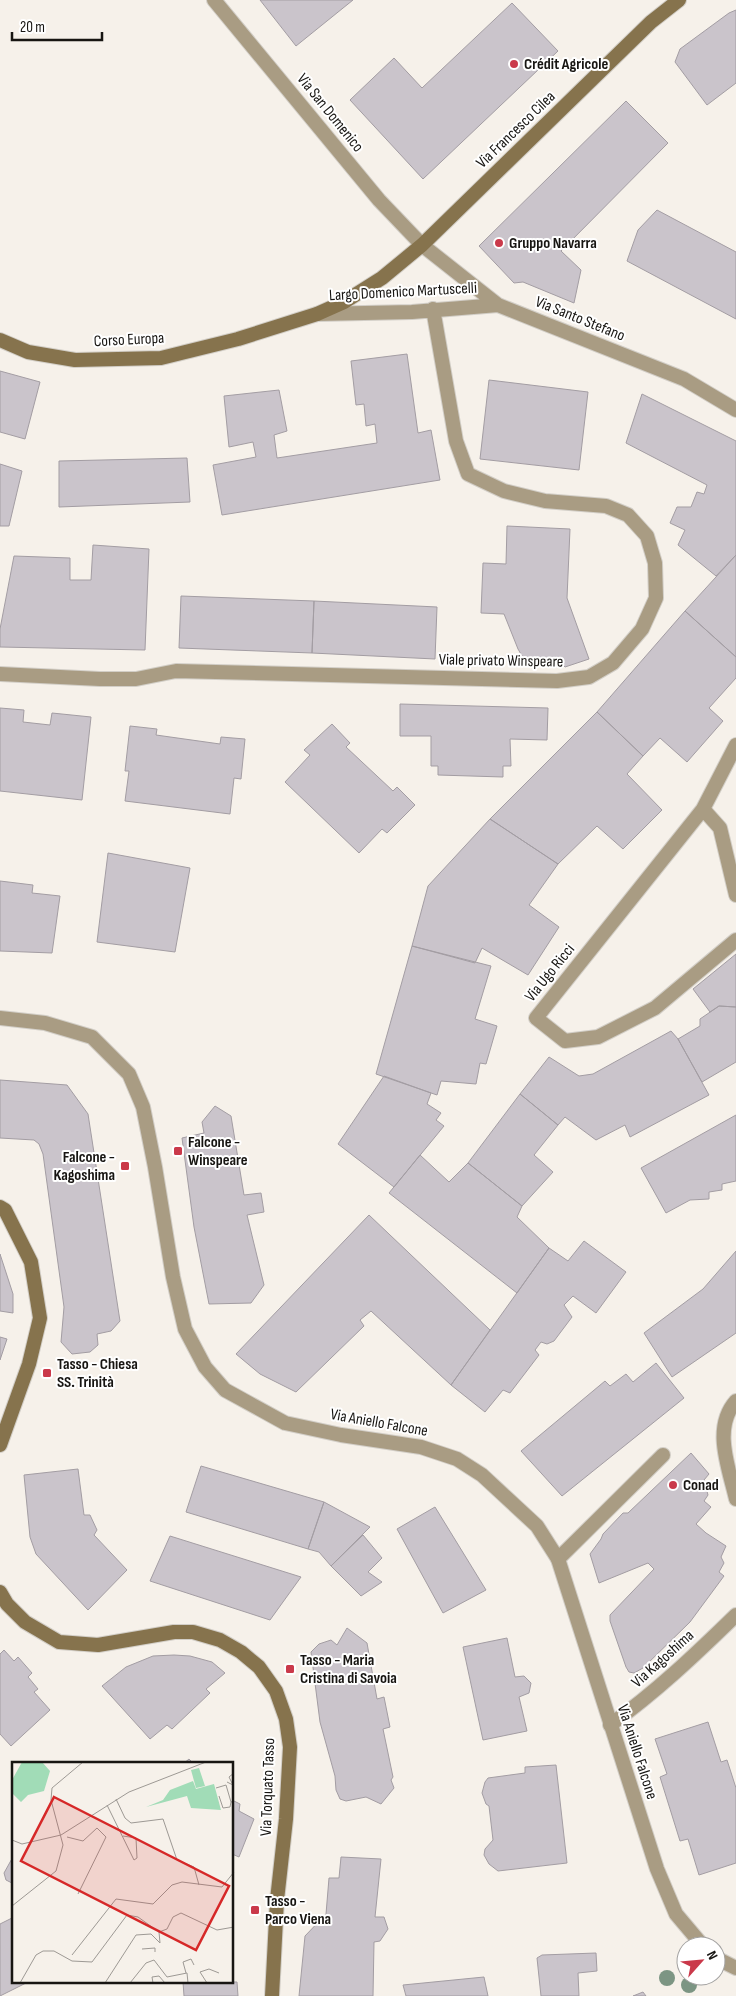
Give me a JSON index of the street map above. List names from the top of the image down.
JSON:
{
  "streets": {
    "main road": [
      "Via Francesco Cilea",
      "Largo Domenico Martuscelli",
      "Corso Europa",
      "Via Torquato Tasso"
    ],
    "street": [
      "Via San Domenico",
      "Via Santo Stefano",
      "Viale privato Winspeare",
      "Via Ugo Ricci",
      "Via Aniello Falcone",
      "Via Kagoshima"
    ]
  },
  "crossings": [
    ["Via San Domenico", "Via Francesco Cilea"],
    ["Via San Domenico", "Largo Domenico Martuscelli"],
    ["Via San Domenico", "Via Santo Stefano"],
    ["Via Francesco Cilea", "Largo Domenico Martuscelli"],
    ["Via Francesco Cilea", "Via Santo Stefano"],
    ["Largo Domenico Martuscelli", "Via Santo Stefano"],
    ["Largo Domenico Martuscelli", "Corso Europa"],
    ["Largo Domenico Martuscelli", "Viale privato Winspeare"],
    ["Via Aniello Falcone", "Via Kagoshima"]
  ],
  "places": {
    "other": ["Crédit Agricole", "Gruppo Navarra", "Conad"],
    "transit": [
      "Falcone - Winspeare",
      "Falcone - Kagoshima",
      "Tasso - Chiesa SS. Trinità",
      "Tasso - Maria Cristina di Savoia",
      "Tasso - Parco Viena"
    ]
  },
  "scale_bar": "20 m",
  "north": "top right"
}
